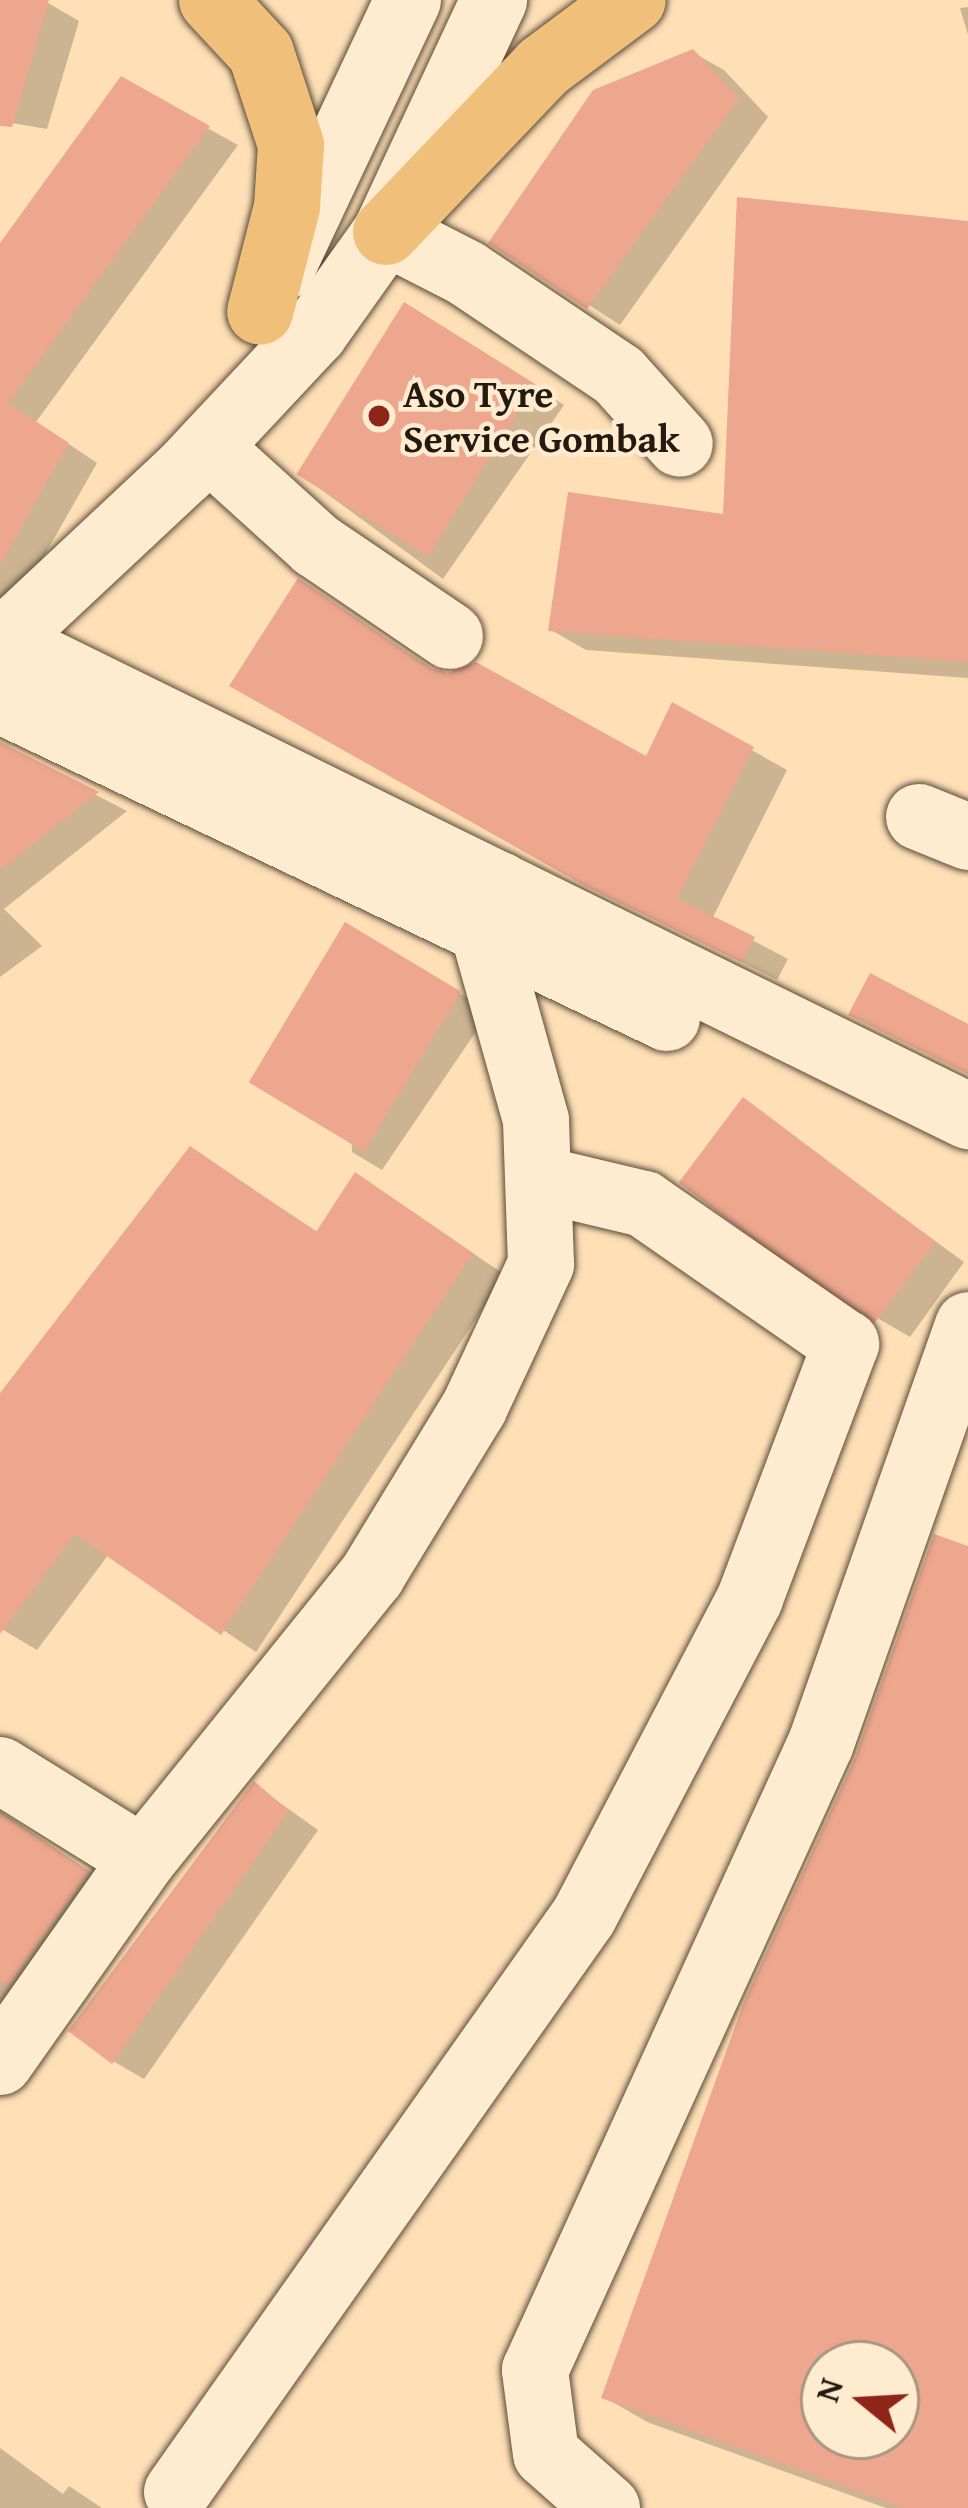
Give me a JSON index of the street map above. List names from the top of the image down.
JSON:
{
  "places": ["Aso Tyre Service Gombak"],
  "north": "left"
}
